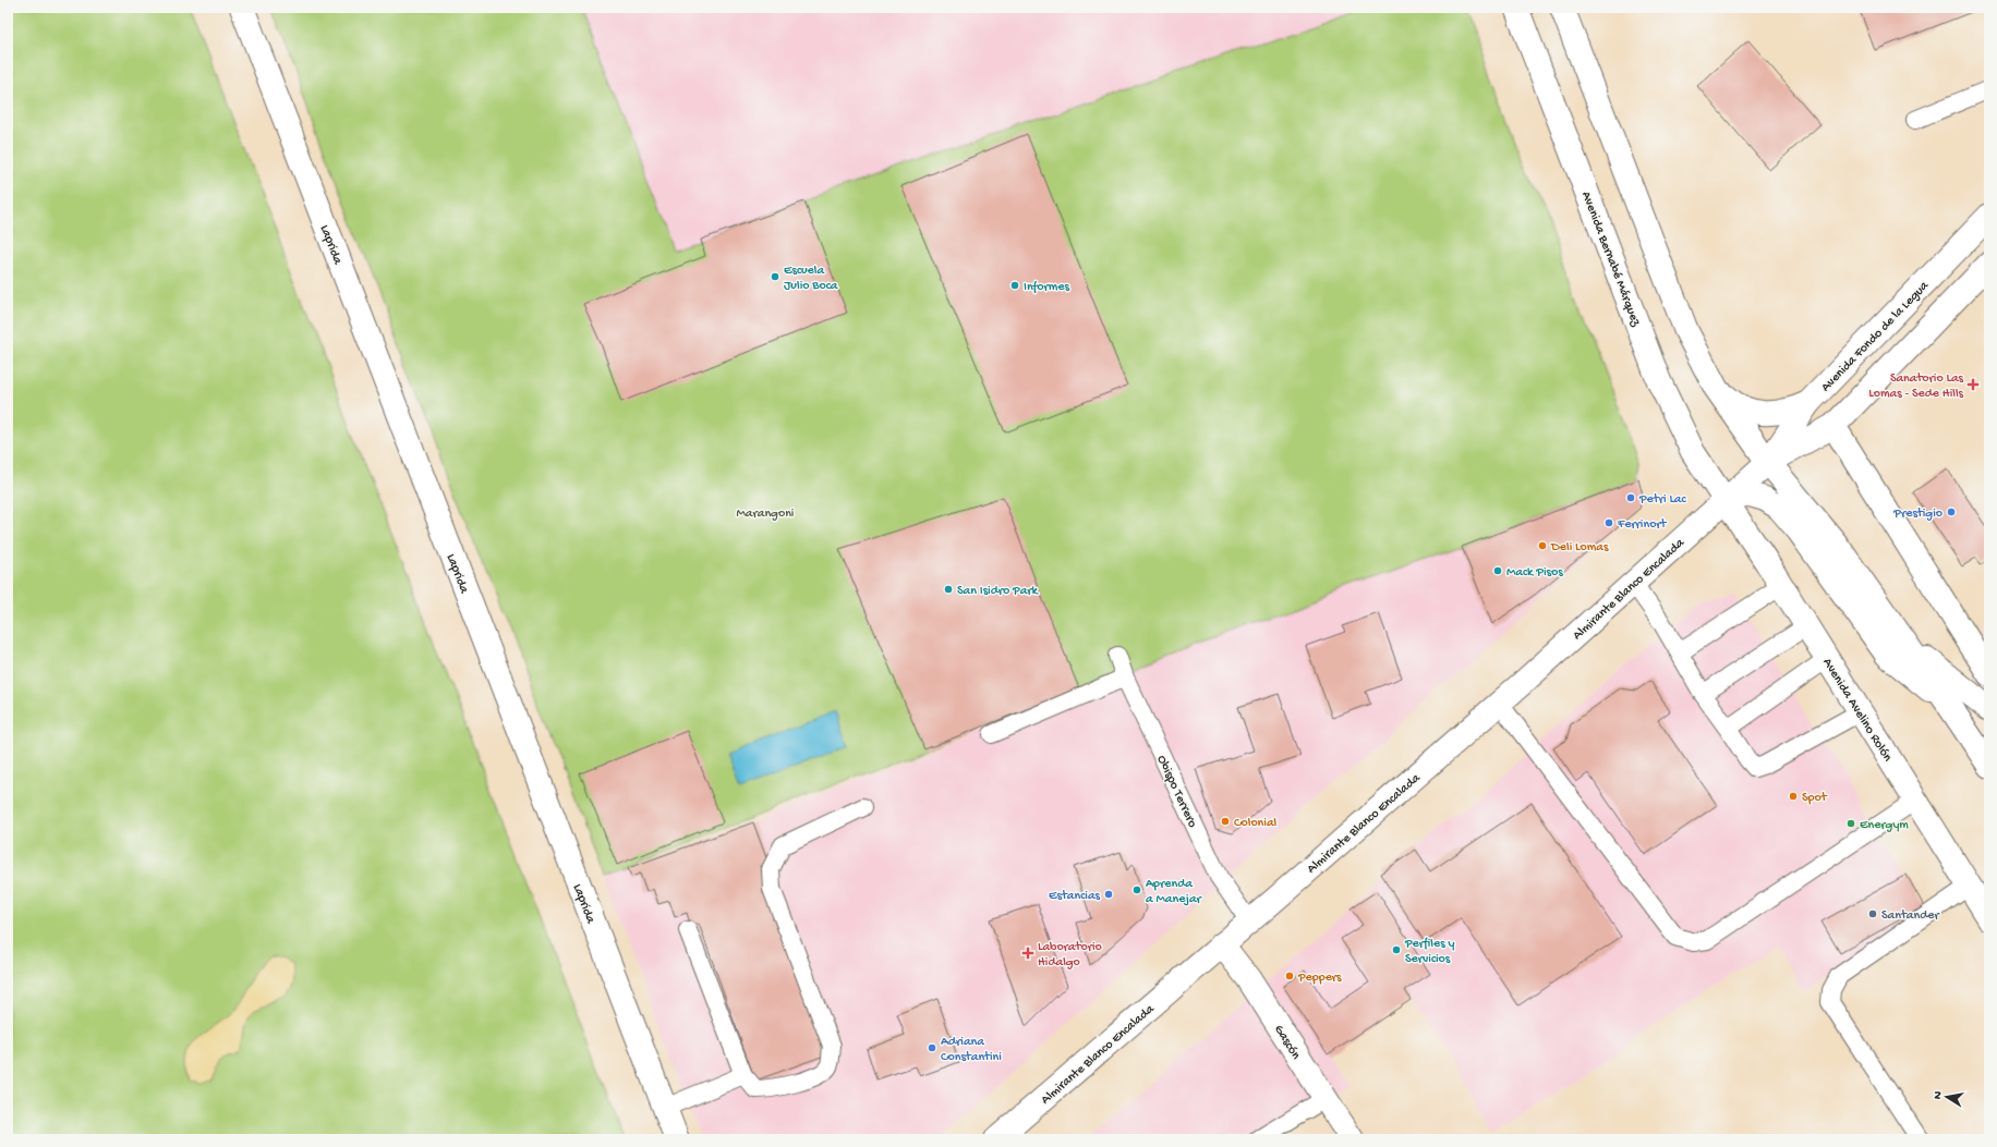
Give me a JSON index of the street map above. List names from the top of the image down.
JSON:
{
  "streets": {
    "main road": [
      "Laprida",
      "Avenida Bernabé Márquez",
      "Avenida Fondo de la Legua",
      "Almirante Blanco Encalada",
      "Avenida Avelino Rolón",
      "Gascón"
    ],
    "lane": ["Obispo Terrero"]
  },
  "crossings": [
    ["Avenida Bernabé Márquez", "Avenida Fondo de la Legua"],
    ["Avenida Bernabé Márquez", "Almirante Blanco Encalada"],
    ["Avenida Bernabé Márquez", "Avenida Avelino Rolón"],
    ["Avenida Fondo de la Legua", "Almirante Blanco Encalada"],
    ["Avenida Fondo de la Legua", "Avenida Avelino Rolón"],
    ["Almirante Blanco Encalada", "Avenida Avelino Rolón"],
    ["Almirante Blanco Encalada", "Obispo Terrero"],
    ["Almirante Blanco Encalada", "Gascón"]
  ],
  "parks": ["Marangoni"],
  "places": {
    "other": [
      "Escuela Julio Boca",
      "Informes",
      "Petri Lac",
      "Prestigio",
      "Ferrinort",
      "Deli Lomas",
      "Mack Pisos",
      "San Isidro Park",
      "Spot",
      "Colonial",
      "Energym",
      "Aprenda a Manejar",
      "Estancias",
      "Santander",
      "Perfiles y Servicios",
      "Peppers",
      "Adriana Constantini"
    ],
    "health": ["Sanatorio Las Lomas - Sede Hills", "Laboratorio Hidalgo"]
  },
  "north": "left"
}
